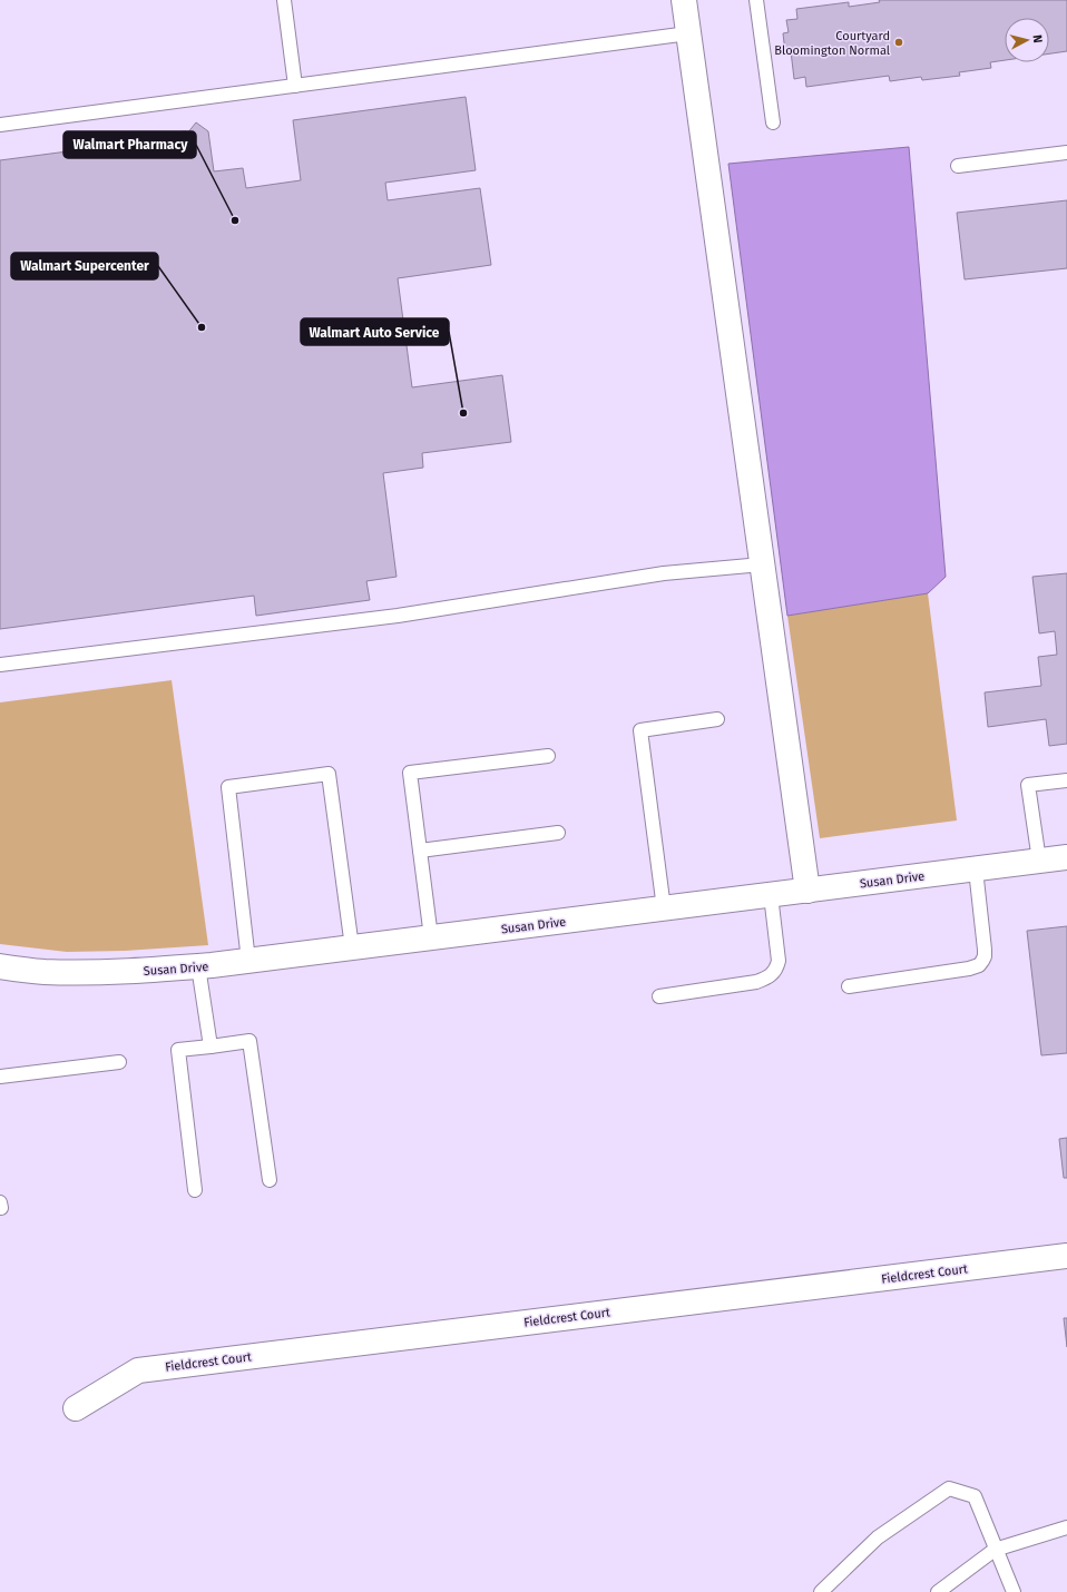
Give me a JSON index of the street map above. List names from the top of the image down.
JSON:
{
  "streets": {
    "street": ["Susan Drive", "Fieldcrest Court"]
  },
  "places": [
    "Courtyard Bloomington Normal",
    "Walmart Pharmacy",
    "Walmart Supercenter",
    "Walmart Auto Service"
  ],
  "north": "right"
}
